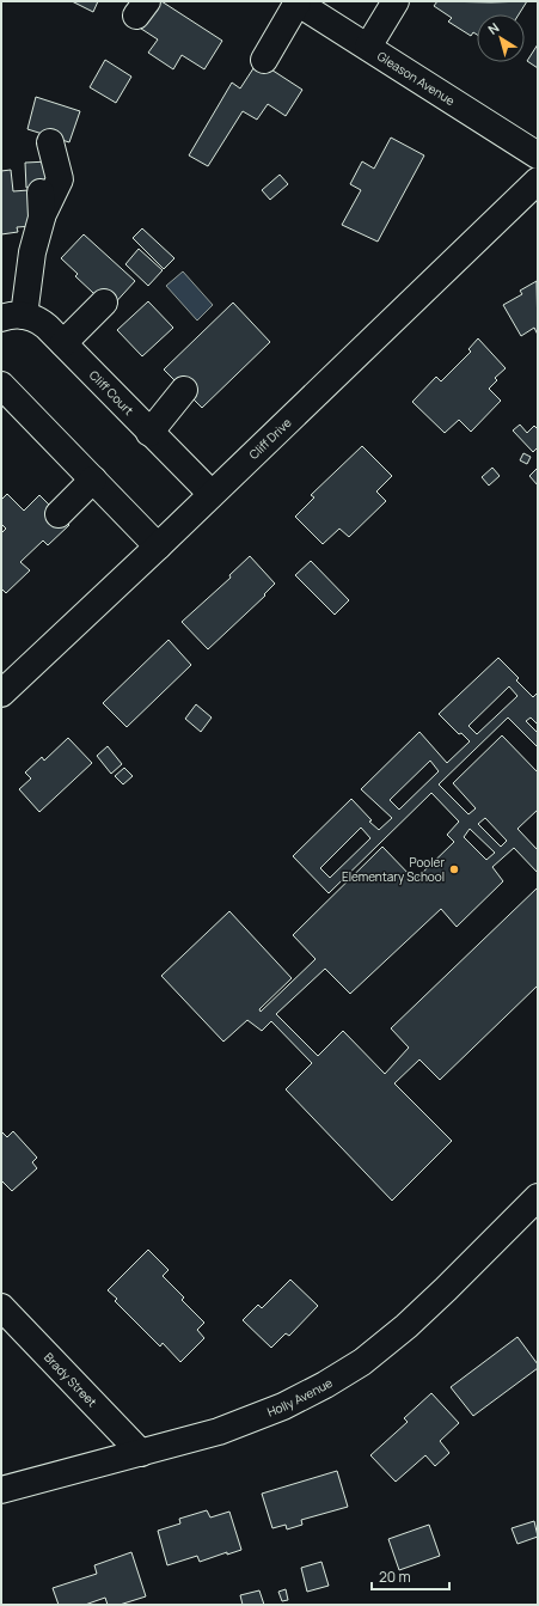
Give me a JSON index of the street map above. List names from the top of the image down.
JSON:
{
  "streets": {
    "street": [
      "Gleason Avenue",
      "Cliff Court",
      "Cliff Drive",
      "Brady Street",
      "Holly Avenue"
    ]
  },
  "crossings": [
    ["Cliff Court", "Cliff Drive"],
    ["Brady Street", "Holly Avenue"]
  ],
  "places": ["Pooler Elementary School"],
  "scale_bar": "20 m",
  "north": "top left"
}
